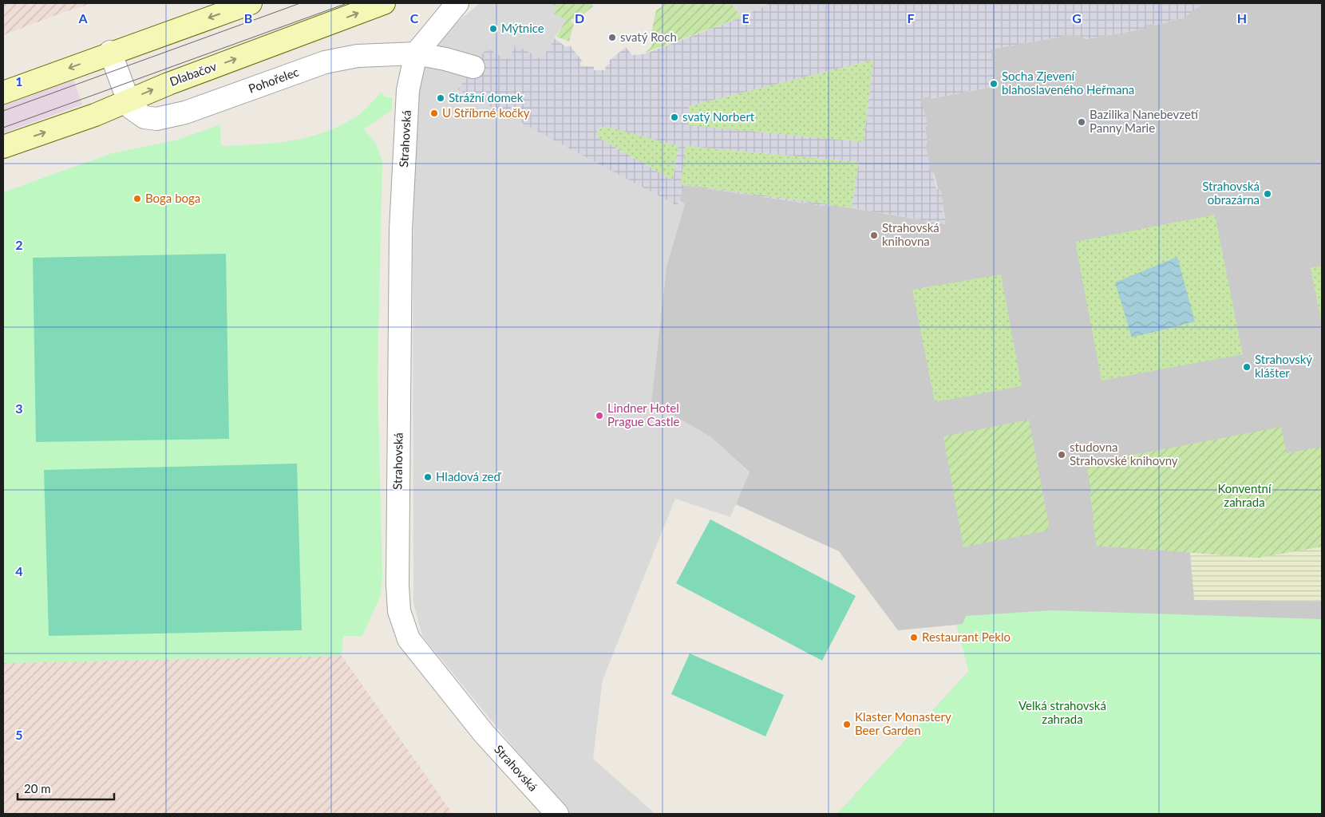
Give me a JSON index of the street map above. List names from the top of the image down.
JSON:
{
  "streets": {
    "main road": ["Dlabačov"],
    "street": ["Pohořelec", "Strahovská"]
  },
  "crossings": [
    ["Dlabačov", "Pohořelec"],
    ["Pohořelec", "Strahovská"]
  ],
  "parks": ["Konventní zahrada", "Velká strahovská zahrada"],
  "places": [
    "Mýtnice",
    "svatý Roch",
    "Socha Zjevení blahoslaveného Heřmana",
    "Strážní domek",
    "U Stříbrné kočky",
    "svatý Norbert",
    "Bazilika Nanebevzetí Panny Marie",
    "Strahovská obrazárna",
    "Boga boga",
    "Strahovská knihovna",
    "Strahovský klášter",
    "Lindner Hotel Prague Castle",
    "studovna Strahovské knihovny",
    "Hladová zeď",
    "Restaurant Peklo",
    "Klaster Monastery Beer Garden"
  ],
  "scale_bar": "20 m",
  "grid": {
    "columns": [
      "A",
      "B",
      "C",
      "D",
      "E",
      "F",
      "G",
      "H"
    ],
    "rows": [
      "1",
      "2",
      "3",
      "4",
      "5"
    ]
  }
}
